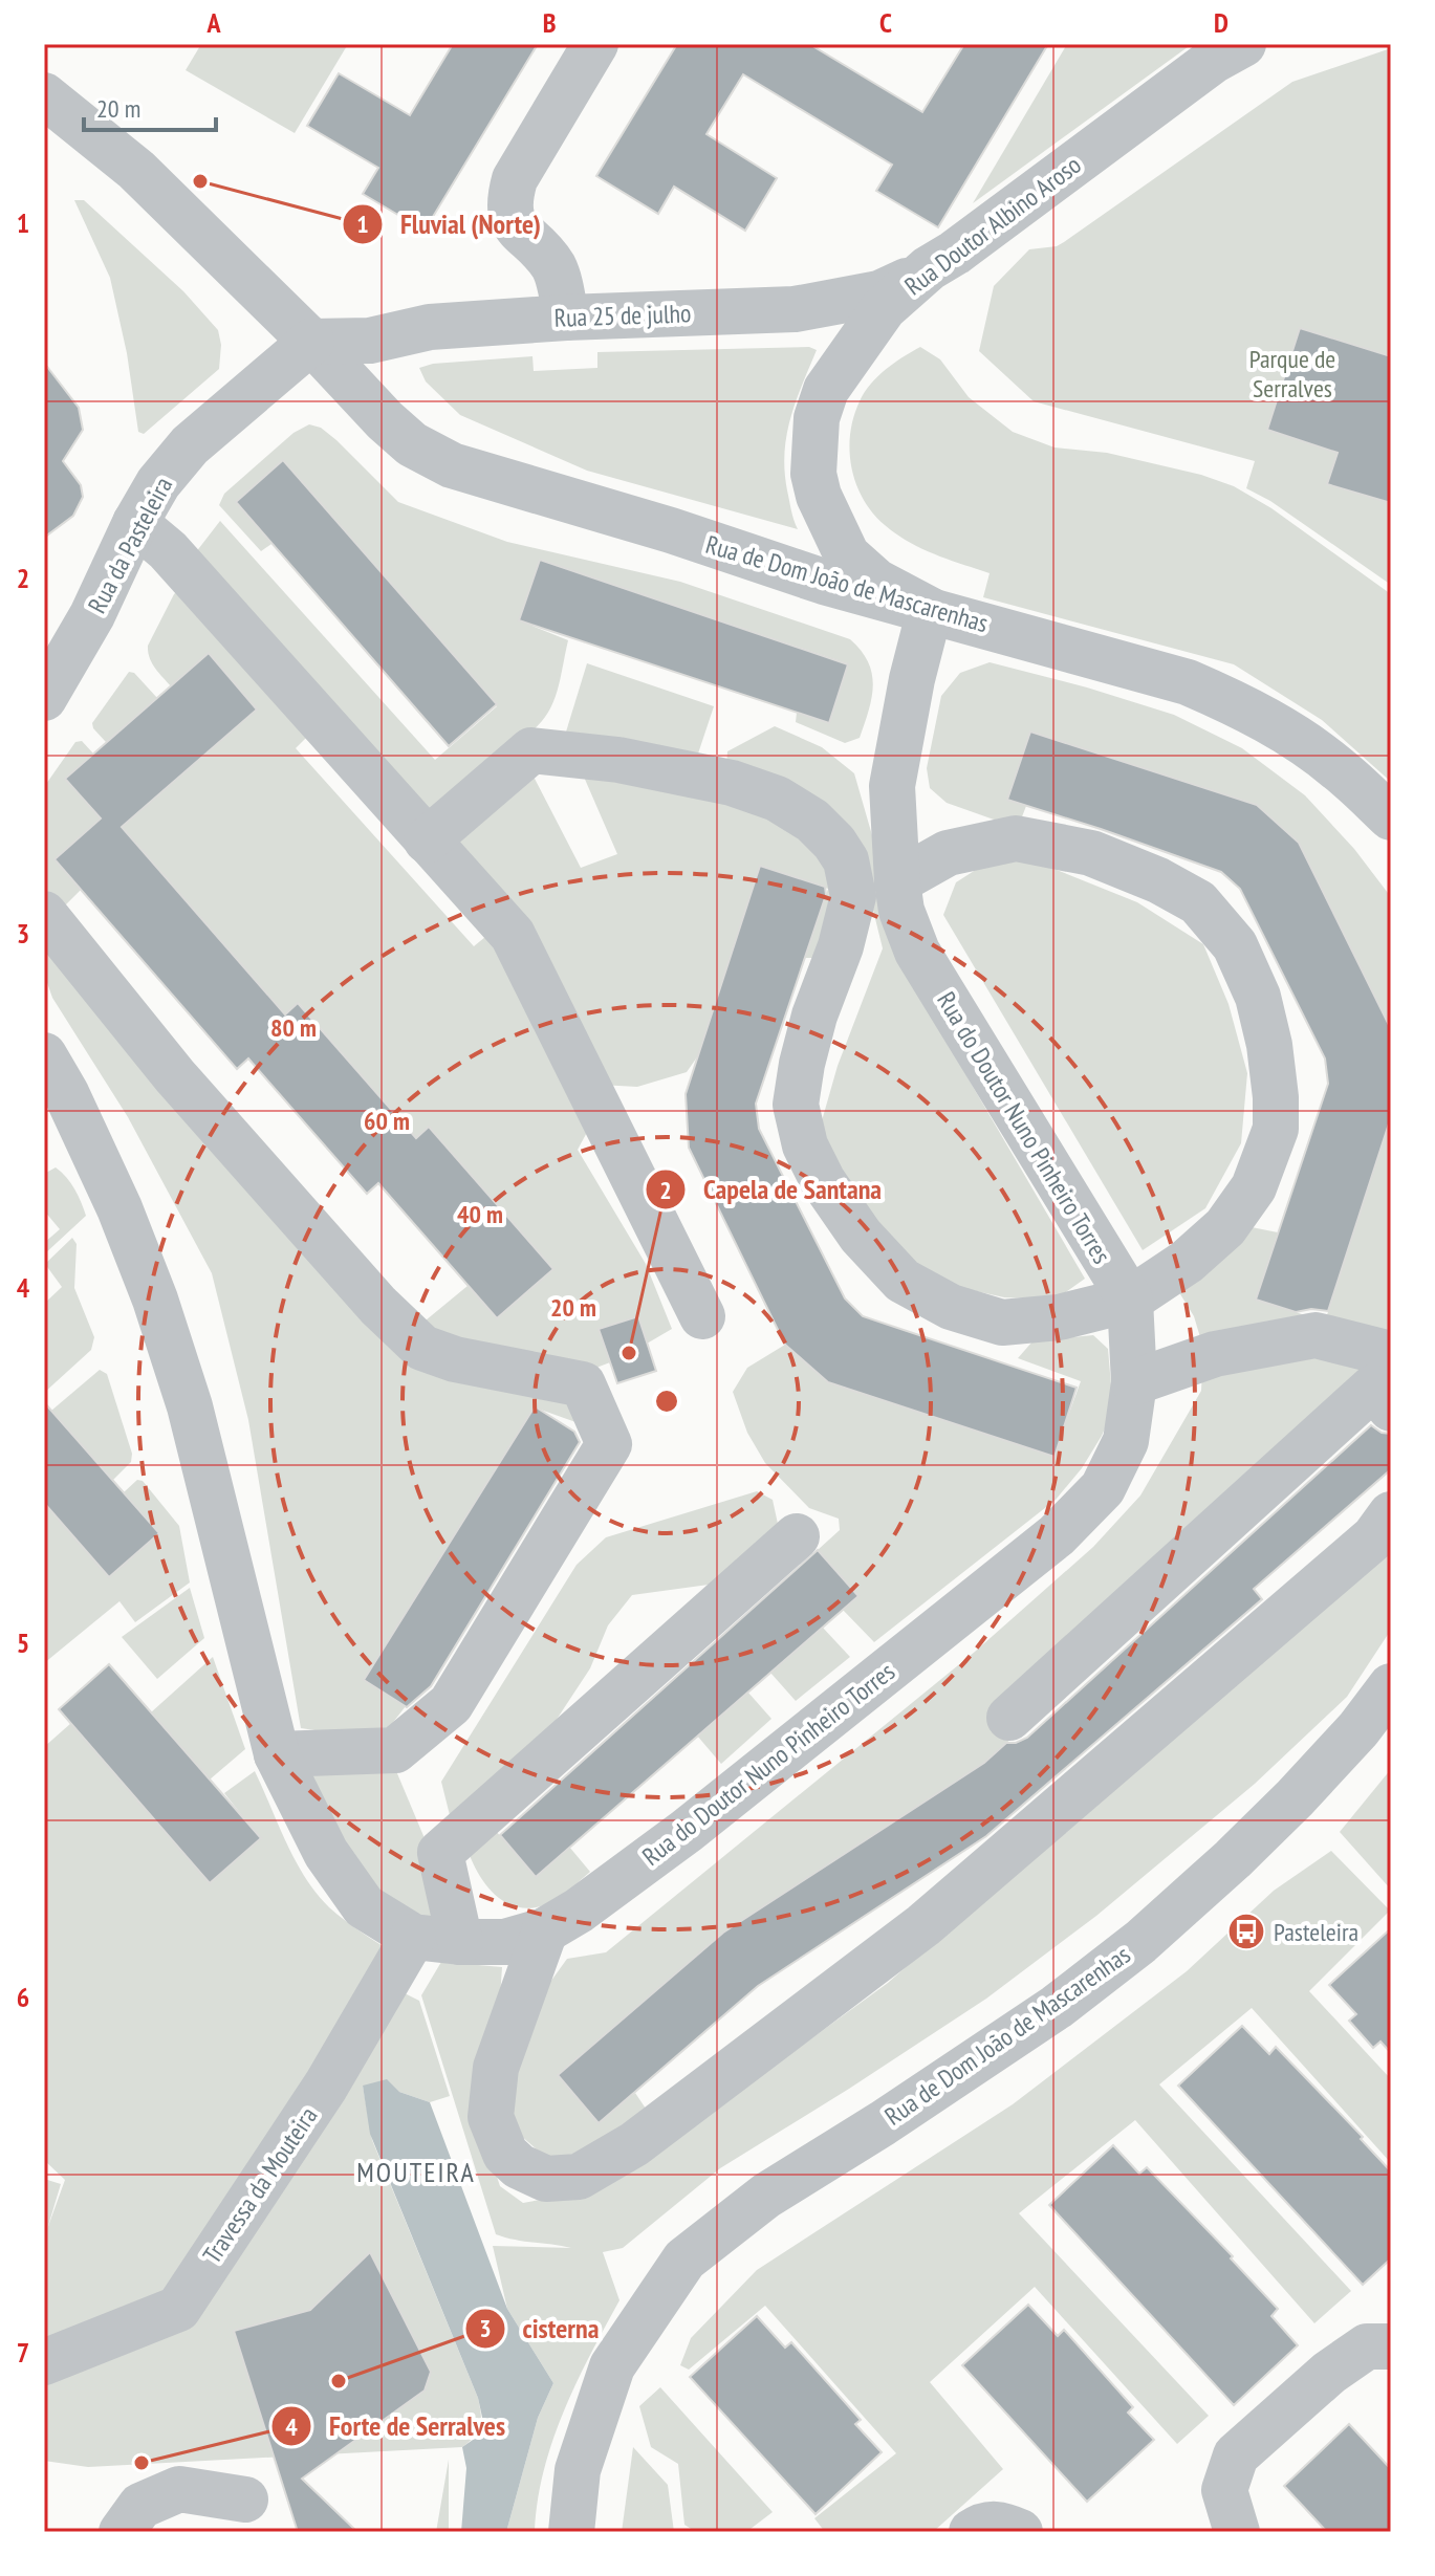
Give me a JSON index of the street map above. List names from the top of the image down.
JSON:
{
  "streets": {
    "street": [
      "Rua Doutor Albino Aroso",
      "Rua 25 de julho",
      "Rua da Pasteleira",
      "Rua de Dom João de Mascarenhas",
      "Rua do Doutor Nuno Pinheiro Torres",
      "Travessa da Mouteira"
    ]
  },
  "crossings": [
    ["Rua Doutor Albino Aroso", "Rua 25 de julho"],
    ["Rua Doutor Albino Aroso", "Rua de Dom João de Mascarenhas"],
    ["Rua Doutor Albino Aroso", "Rua do Doutor Nuno Pinheiro Torres"],
    ["Rua 25 de julho", "Rua da Pasteleira"],
    ["Rua 25 de julho", "Rua de Dom João de Mascarenhas"],
    ["Rua da Pasteleira", "Rua de Dom João de Mascarenhas"],
    ["Rua de Dom João de Mascarenhas", "Rua do Doutor Nuno Pinheiro Torres"],
    ["Rua do Doutor Nuno Pinheiro Torres", "Travessa da Mouteira"]
  ],
  "districts": ["MOUTEIRA"],
  "parks": ["Parque de Serralves"],
  "places": {
    "other": [
      "Fluvial (Norte)",
      "Capela de Santana",
      "cisterna",
      "Forte de Serralves"
    ],
    "bus stop": ["Pasteleira"]
  },
  "scale_bar": "20 m",
  "grid": {
    "columns": [
      "A",
      "B",
      "C",
      "D"
    ],
    "rows": [
      "1",
      "2",
      "3",
      "4",
      "5",
      "6",
      "7"
    ]
  },
  "rings": [
    "80 m",
    "60 m",
    "40 m",
    "20 m"
  ]
}
